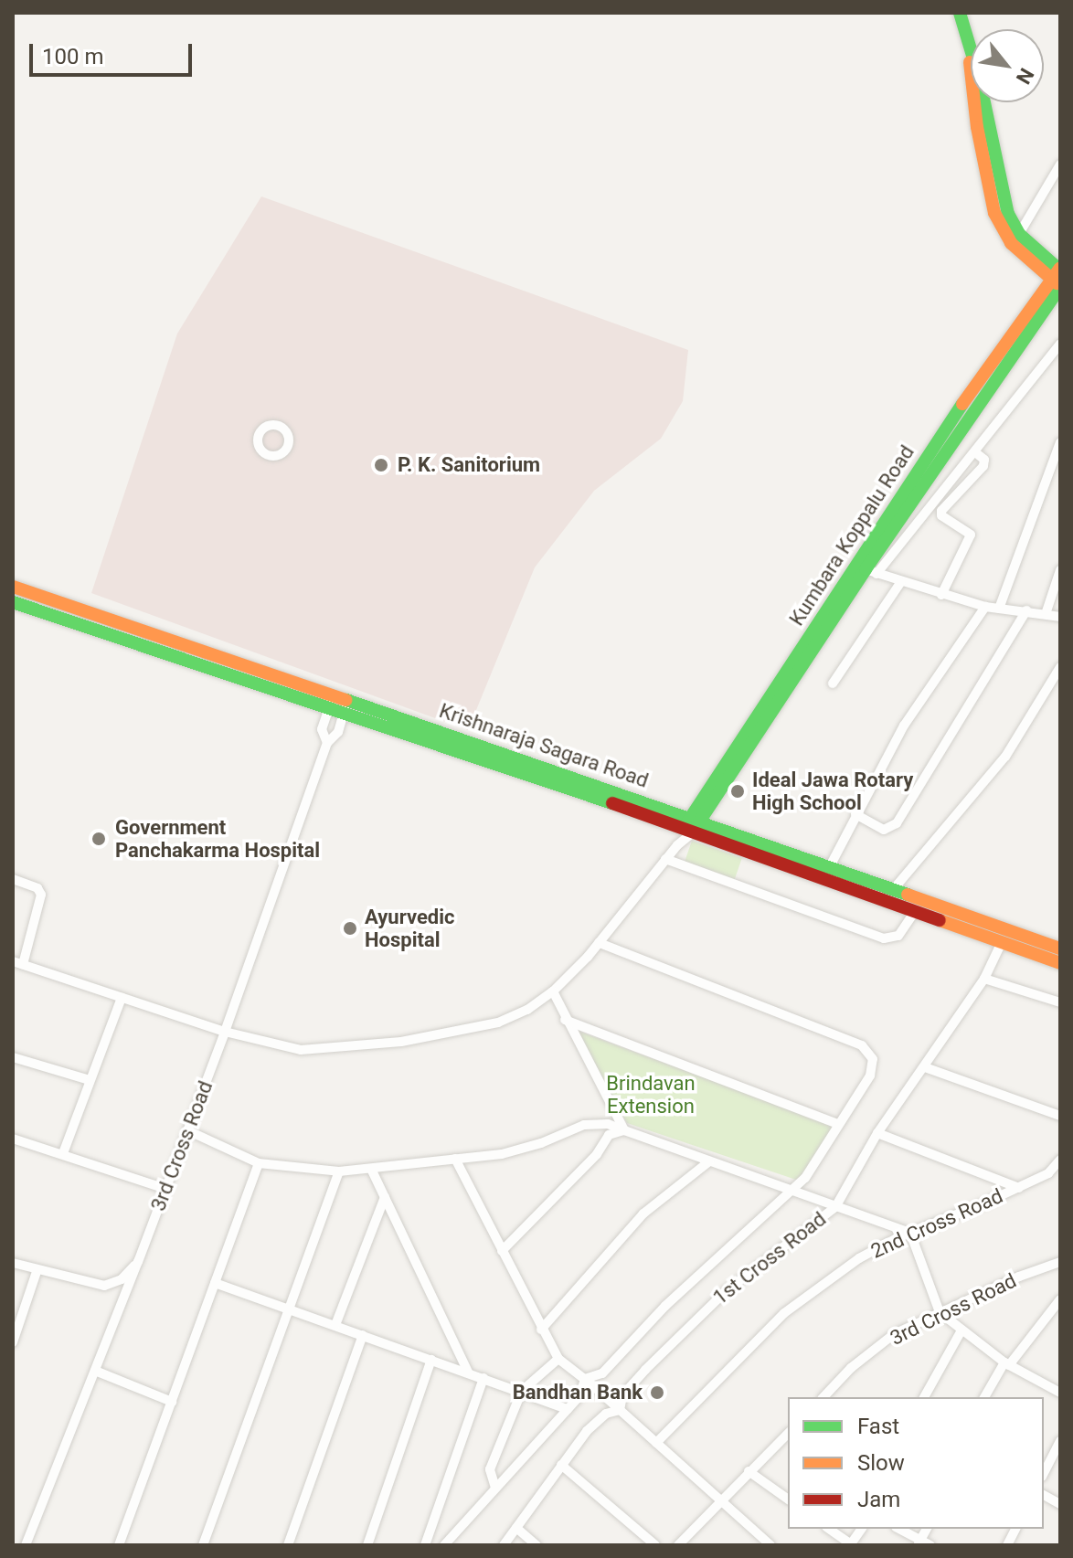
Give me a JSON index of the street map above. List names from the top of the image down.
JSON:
{
  "streets": {
    "main road": ["Kumbara Koppalu Road", "Krishnaraja Sagara Road"],
    "street": ["3rd Cross Road", "2nd Cross Road", "1st Cross Road"]
  },
  "crossings": [
    ["Kumbara Koppalu Road", "Krishnaraja Sagara Road"],
    ["Krishnaraja Sagara Road", "3rd Cross Road"],
    ["Krishnaraja Sagara Road", "1st Cross Road"]
  ],
  "parks": ["Brindavan Extension"],
  "places": [
    "P. K. Sanitorium",
    "Ideal Jawa Rotary High School",
    "Government Panchakarma Hospital",
    "Ayurvedic Hospital",
    "Bandhan Bank"
  ],
  "legend": ["Fast", "Slow", "Jam"],
  "scale_bar": "100 m",
  "north": "bottom right"
}
